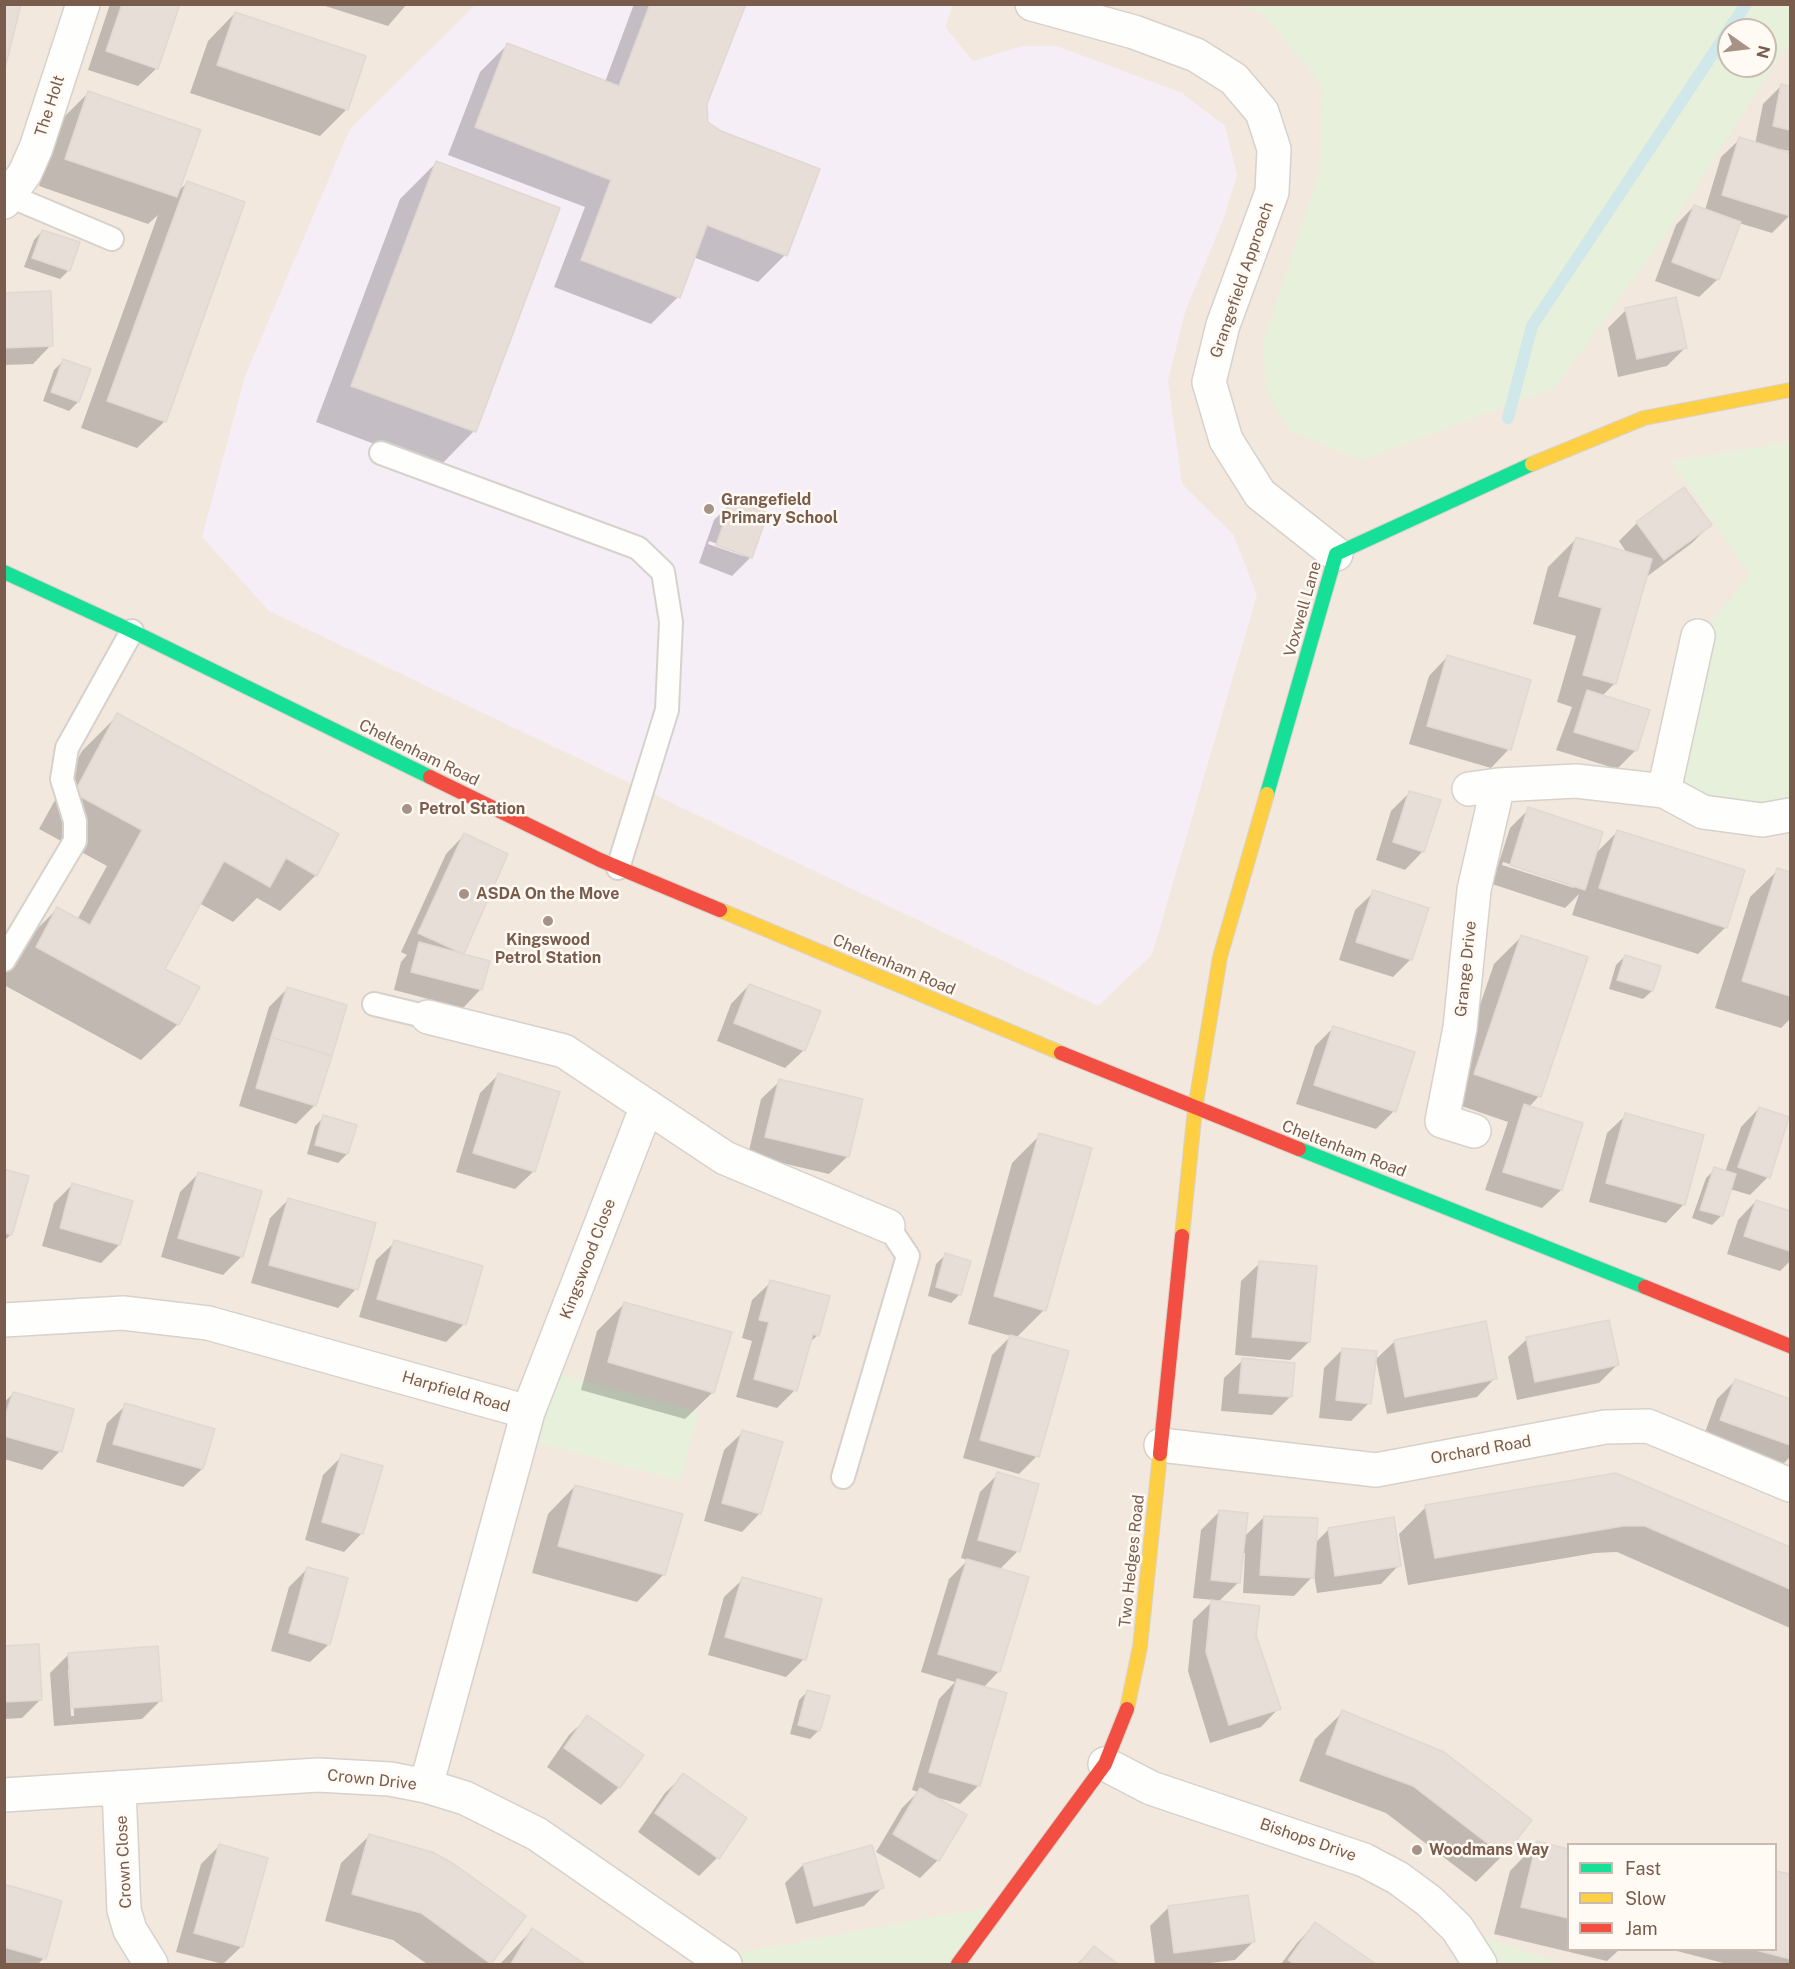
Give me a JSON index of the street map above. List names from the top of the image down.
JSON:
{
  "streets": {
    "street": [
      "The Holt",
      "Grangefield Approach",
      "Voxwell Lane",
      "Cheltenham Road",
      "Grange Drive",
      "Kingswood Close",
      "Harpfield Road",
      "Orchard Road",
      "Two Hedges Road",
      "Crown Drive",
      "Bishops Drive",
      "Crown Close"
    ]
  },
  "crossings": [
    ["Grangefield Approach", "Voxwell Lane"],
    ["Voxwell Lane", "Cheltenham Road"],
    ["Voxwell Lane", "Two Hedges Road"],
    ["Cheltenham Road", "Two Hedges Road"],
    ["Kingswood Close", "Harpfield Road"],
    ["Harpfield Road", "Crown Drive"],
    ["Orchard Road", "Two Hedges Road"],
    ["Two Hedges Road", "Bishops Drive"],
    ["Crown Drive", "Crown Close"]
  ],
  "places": [
    "Grangefield Primary School",
    "Petrol Station",
    "ASDA On the Move",
    "Kingswood Petrol Station",
    "Woodmans Way"
  ],
  "legend": ["Fast", "Slow", "Jam"],
  "north": "right"
}
